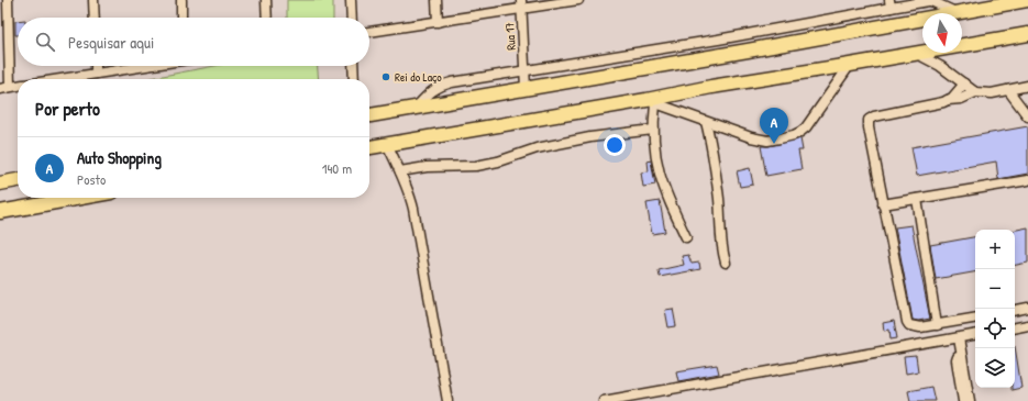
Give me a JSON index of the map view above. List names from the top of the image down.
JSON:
{
  "streets": {
    "street": ["Rua 17"]
  },
  "places": ["Rei do Laço"],
  "north": "bottom",
  "page": {
    "search": "Pesquisar aqui",
    "heading": "Por perto",
    "pins": "A",
    "list": [
      {
        "mark": "A",
        "name": "Auto Shopping",
        "note": "Posto",
        "value": "140 m"
      }
    ],
    "map_buttons": ["+", "−"]
  }
}
